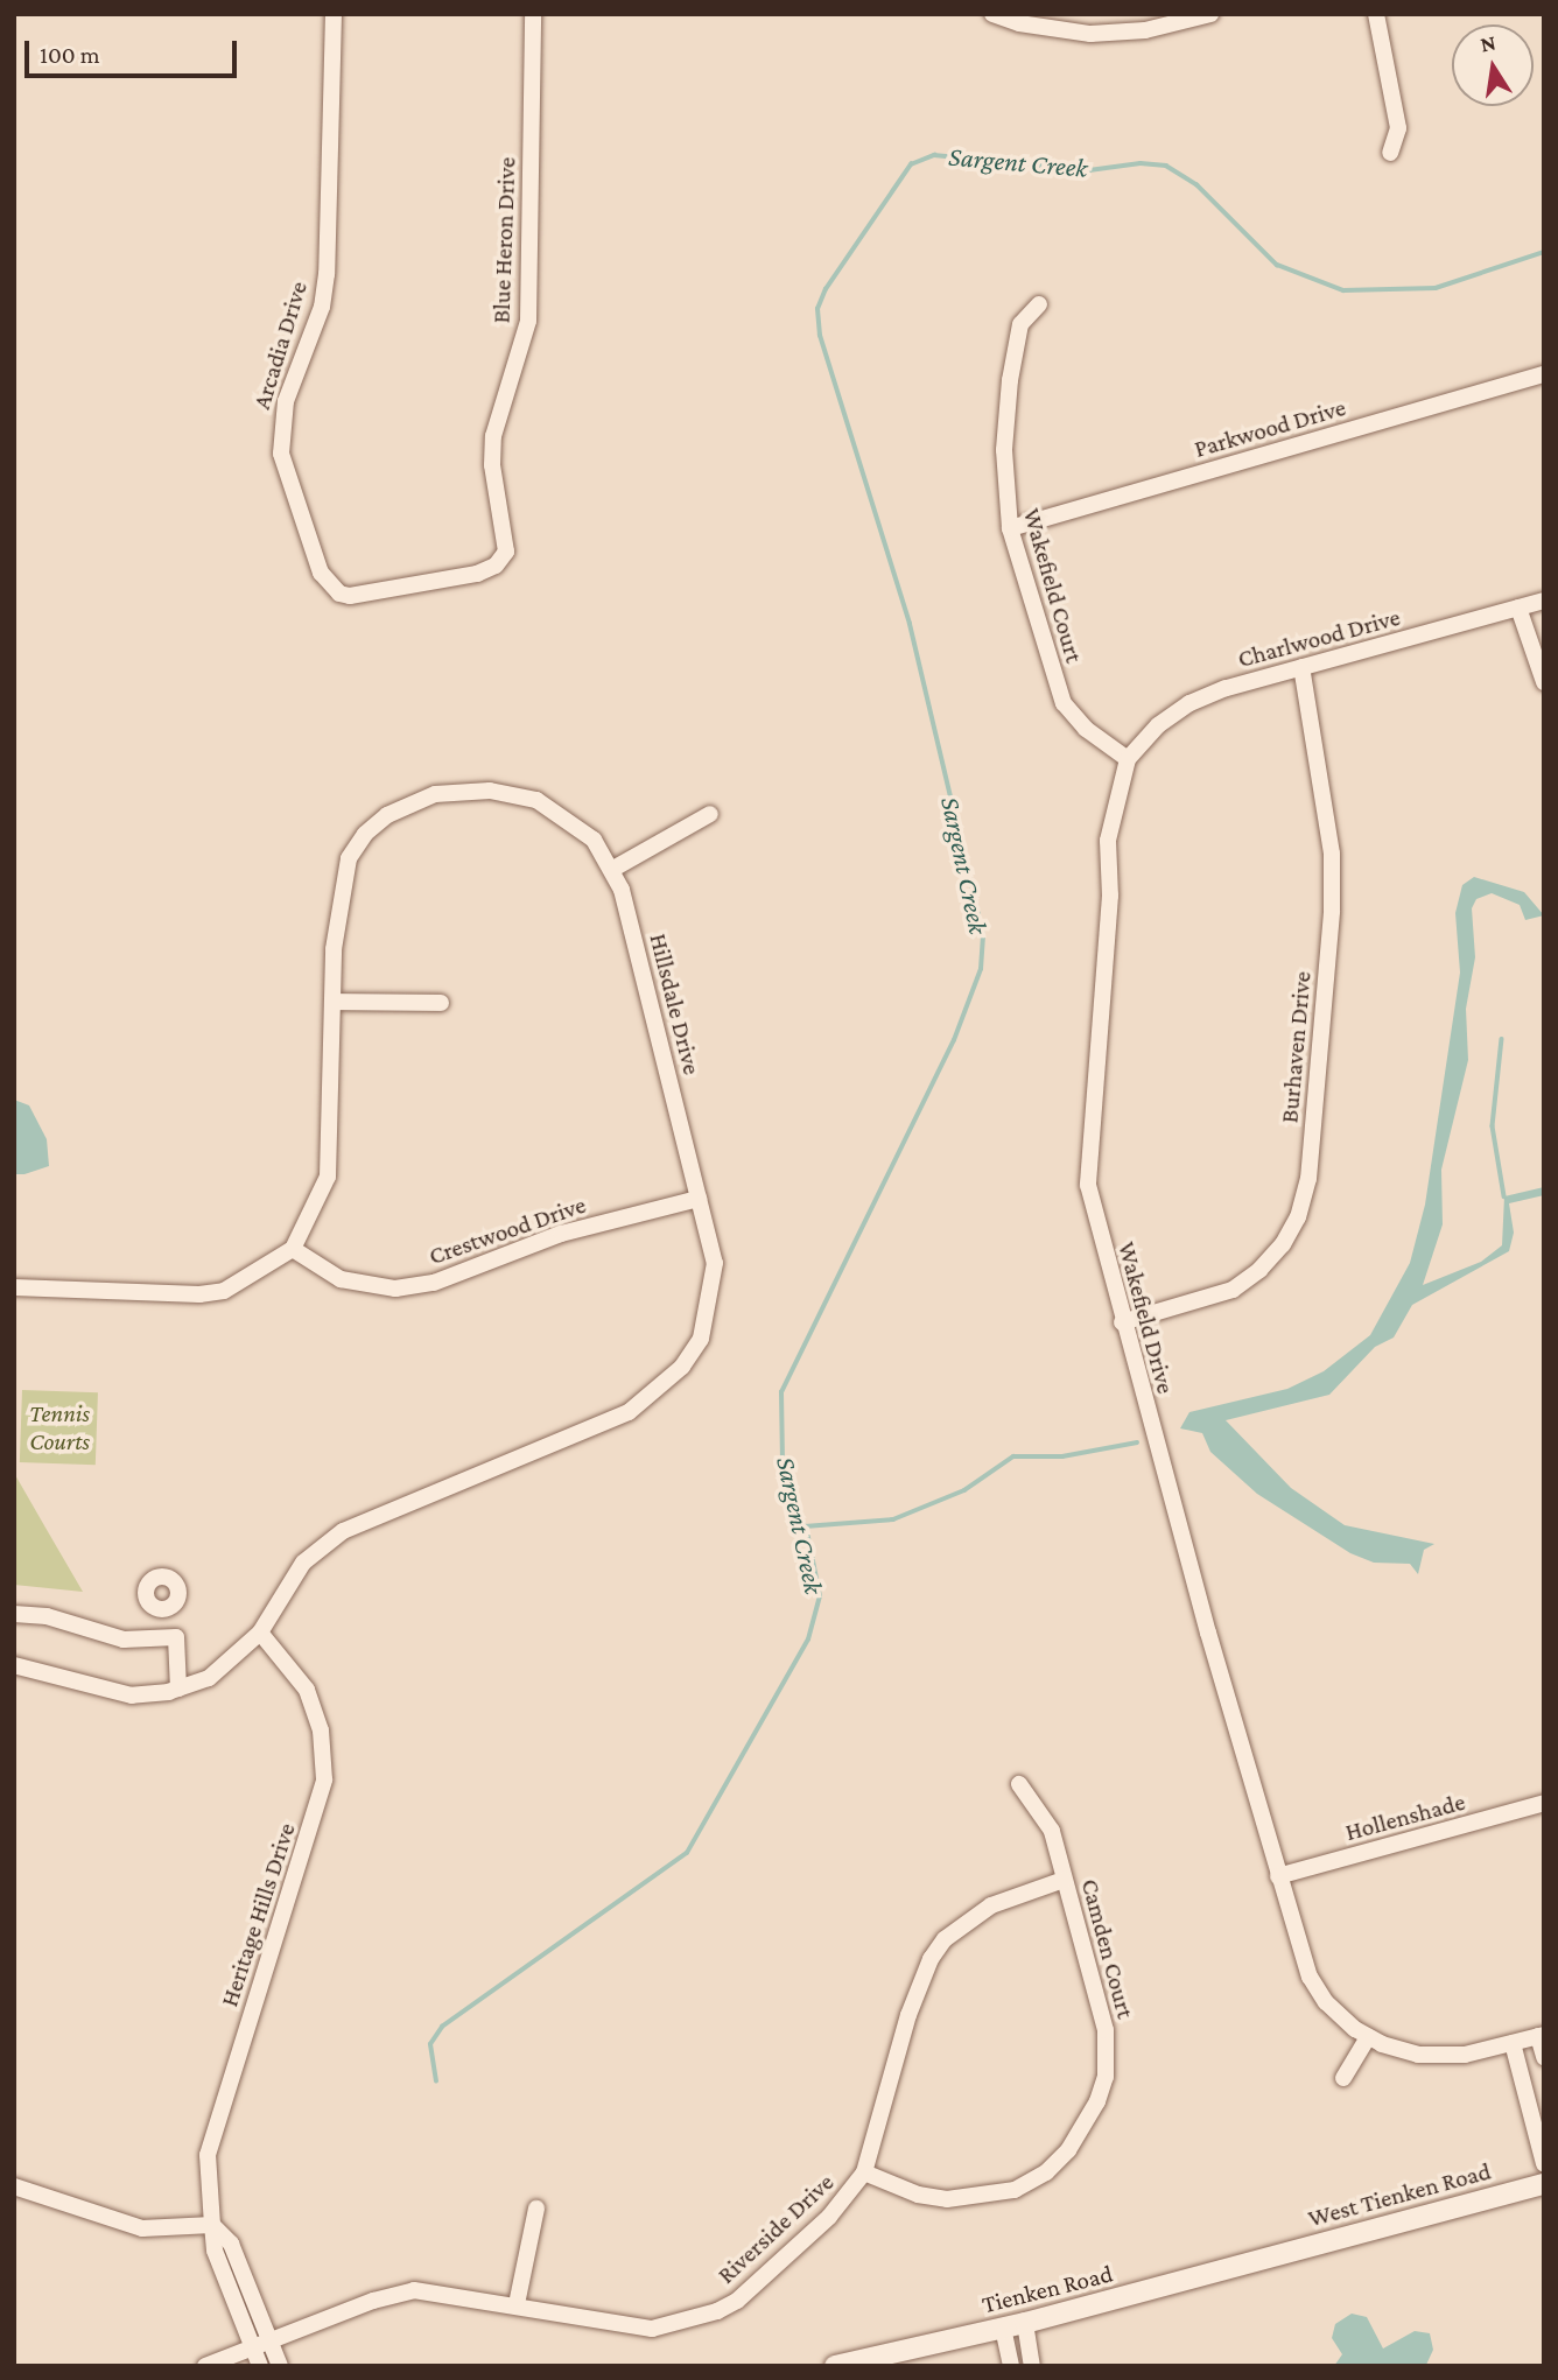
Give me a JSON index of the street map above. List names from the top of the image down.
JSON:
{
  "streets": {
    "street": [
      "Blue Heron Drive",
      "Arcadia Drive",
      "Parkwood Drive",
      "Wakefield Court",
      "Charlwood Drive",
      "Hillsdale Drive",
      "Burhaven Drive",
      "Crestwood Drive",
      "Wakefield Drive",
      "Hollenshade",
      "Heritage Hills Drive",
      "Camden Court",
      "West Tienken Road",
      "Riverside Drive",
      "Tienken Road"
    ]
  },
  "crossings": [
    ["Blue Heron Drive", "Arcadia Drive"],
    ["Parkwood Drive", "Wakefield Court"],
    ["Wakefield Court", "Charlwood Drive"],
    ["Wakefield Court", "Wakefield Drive"],
    ["Charlwood Drive", "Burhaven Drive"],
    ["Charlwood Drive", "Wakefield Drive"],
    ["Hillsdale Drive", "Crestwood Drive"],
    ["Hillsdale Drive", "Heritage Hills Drive"],
    ["Burhaven Drive", "Wakefield Drive"],
    ["Wakefield Drive", "Hollenshade"],
    ["Camden Court", "Riverside Drive"],
    ["West Tienken Road", "Tienken Road"]
  ],
  "water": ["Sargent Creek"],
  "parks": ["Tennis Courts"],
  "scale_bar": "100 m",
  "north": "top"
}
